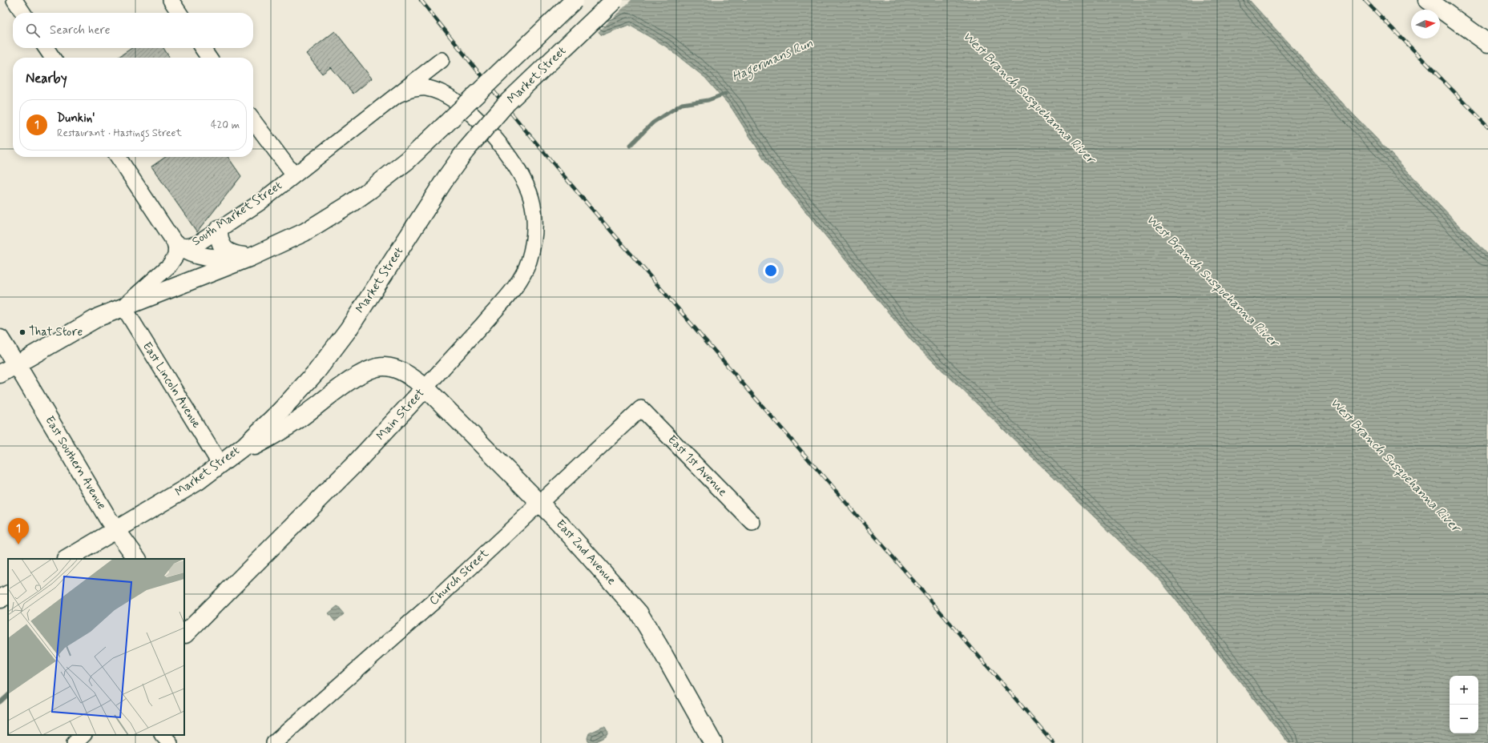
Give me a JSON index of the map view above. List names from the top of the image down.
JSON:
{
  "streets": {
    "main road": [
      "Market Street",
      "South Market Street",
      "Main Street",
      "East Southern Avenue",
      "East 2nd Avenue"
    ],
    "street": ["East Lincoln Avenue", "East 1st Avenue", "Church Street"]
  },
  "crossings": [
    ["Market Street", "East Lincoln Avenue"],
    ["Market Street", "East Southern Avenue"],
    ["Market Street", "East 2nd Avenue"],
    ["South Market Street", "East Lincoln Avenue"],
    ["South Market Street", "Main Street"],
    ["South Market Street", "East Southern Avenue"],
    ["East Lincoln Avenue", "East 2nd Avenue"],
    ["Main Street", "East 2nd Avenue"],
    ["East 1st Avenue", "Church Street"],
    ["East 2nd Avenue", "Church Street"]
  ],
  "water": ["Hagermans Run", "West Branch Susquehanna River"],
  "places": ["That Store"],
  "north": "right",
  "page": {
    "search": "Search here",
    "heading": "Nearby",
    "list": [
      {
        "mark": "1",
        "name": "Dunkin'",
        "note": "Restaurant · Hastings Street",
        "value": "420 m"
      }
    ],
    "pins": "1",
    "map_buttons": ["+", "−"]
  }
}
